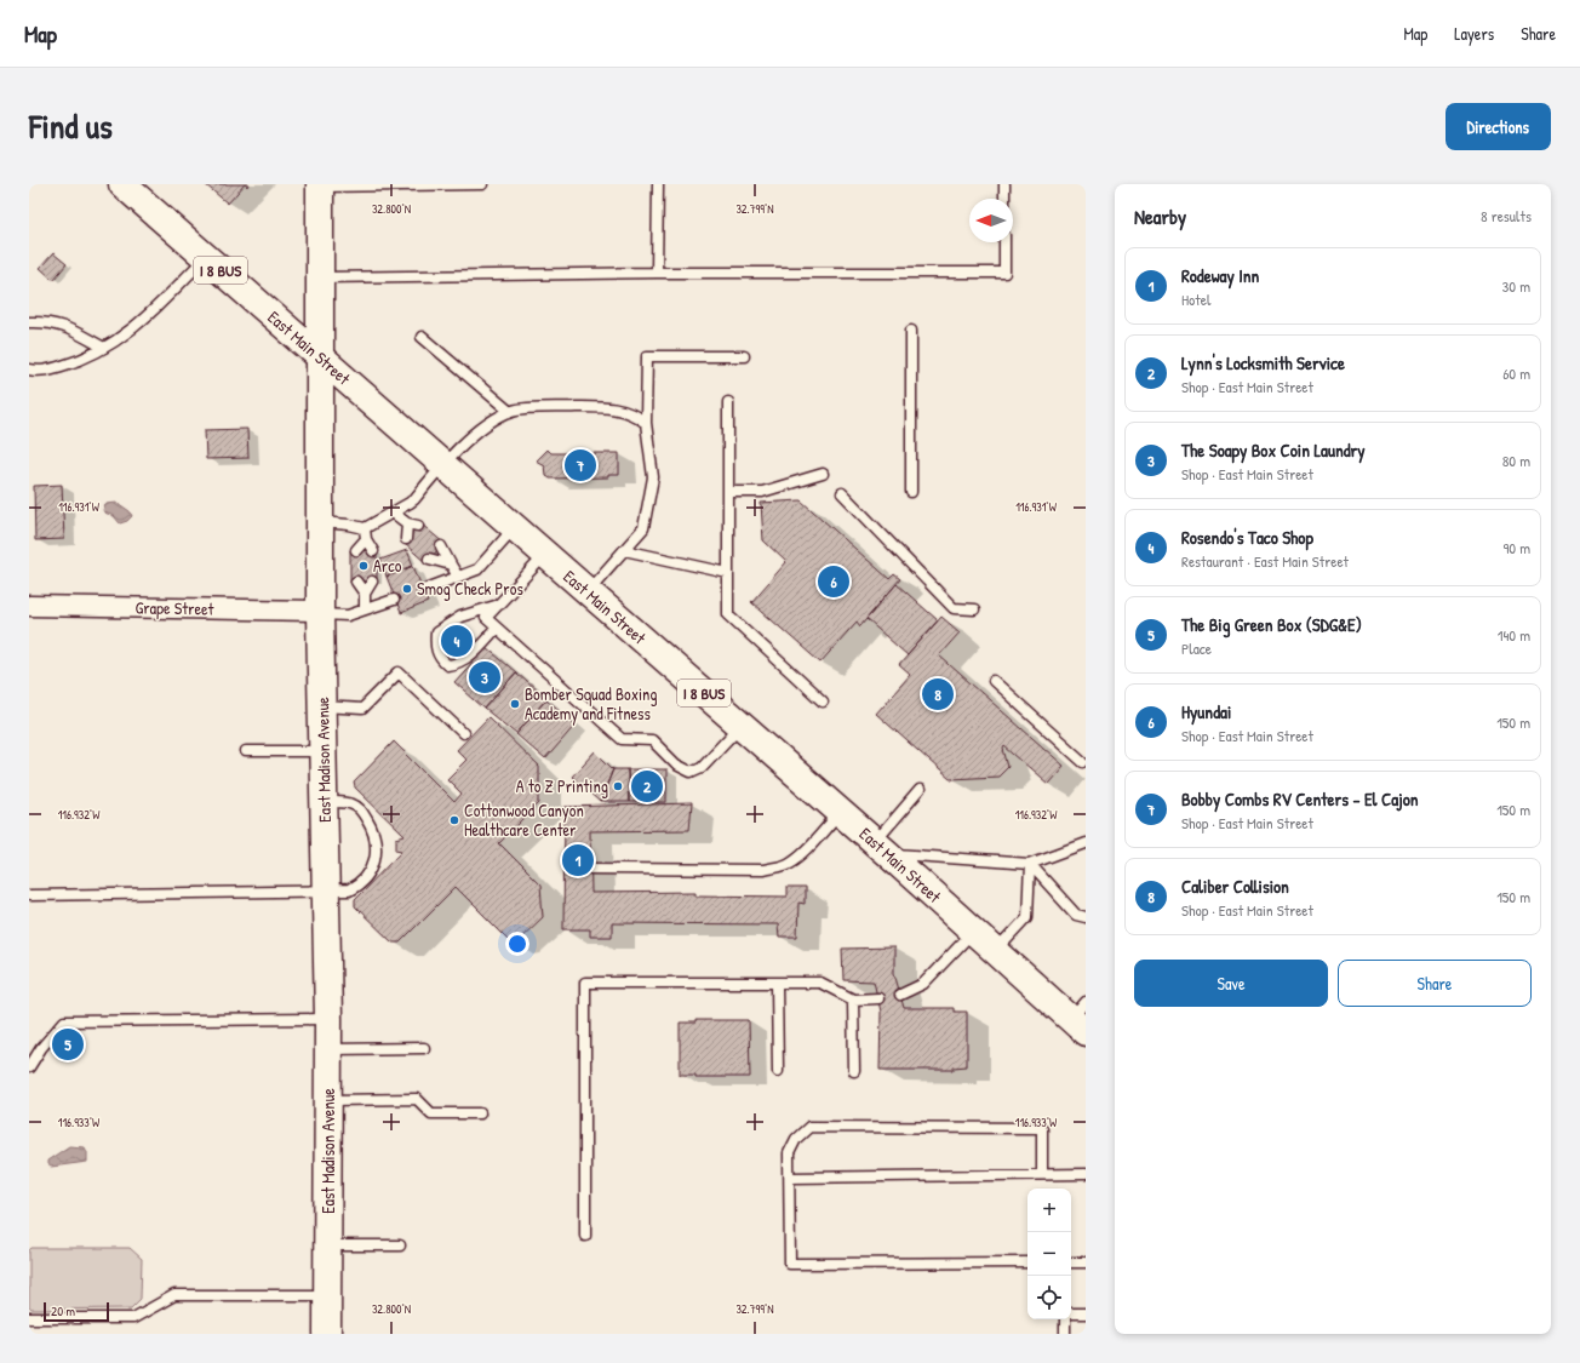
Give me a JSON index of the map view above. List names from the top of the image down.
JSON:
{
  "streets": {
    "main road": ["I 8 BUS", "East Main Street", "East Madison Avenue"],
    "street": ["Grape Street"]
  },
  "crossings": [
    ["East Main Street", "East Madison Avenue"],
    ["Grape Street", "East Madison Avenue"]
  ],
  "places": [
    "Arco",
    "Smog Check Pros",
    "Bomber Squad Boxing Academy and Fitness",
    "A to Z Printing",
    "Cottonwood Canyon Healthcare Center"
  ],
  "scale_bar": "20 m",
  "north": "left",
  "page": {
    "header": "Map",
    "nav": ["Map", "Layers", "Share"],
    "title": "Find us",
    "buttons": [
      "Directions",
      ["Save", "Share"]
    ],
    "heading": ["Nearby", "8 results"],
    "list": [
      {
        "mark": "1",
        "name": "Rodeway Inn",
        "note": "Hotel",
        "value": "30 m"
      },
      {
        "mark": "2",
        "name": "Lynn's Locksmith Service",
        "note": "Shop · East Main Street",
        "value": "60 m"
      },
      {
        "mark": "3",
        "name": "The Soapy Box Coin Laundry",
        "note": "Shop · East Main Street",
        "value": "80 m"
      },
      {
        "mark": "4",
        "name": "Rosendo's Taco Shop",
        "note": "Restaurant · East Main Street",
        "value": "90 m"
      },
      {
        "mark": "5",
        "name": "The Big Green Box (SDG&E)",
        "note": "Place",
        "value": "140 m"
      },
      {
        "mark": "6",
        "name": "Hyundai",
        "note": "Shop · East Main Street",
        "value": "150 m"
      },
      {
        "mark": "7",
        "name": "Bobby Combs RV Centers - El Cajon",
        "note": "Shop · East Main Street",
        "value": "150 m"
      },
      {
        "mark": "8",
        "name": "Caliber Collision",
        "note": "Shop · East Main Street",
        "value": "150 m"
      }
    ],
    "pins": [
      "7",
      "6",
      "4",
      "3",
      "8",
      "2",
      "1",
      "5"
    ],
    "map_buttons": ["+", "−"],
    "scale": "20 m"
  },
  "coordinates": [
    "32.800°N",
    "32.799°N",
    "116.931°W",
    "116.932°W",
    "116.933°W"
  ]
}
